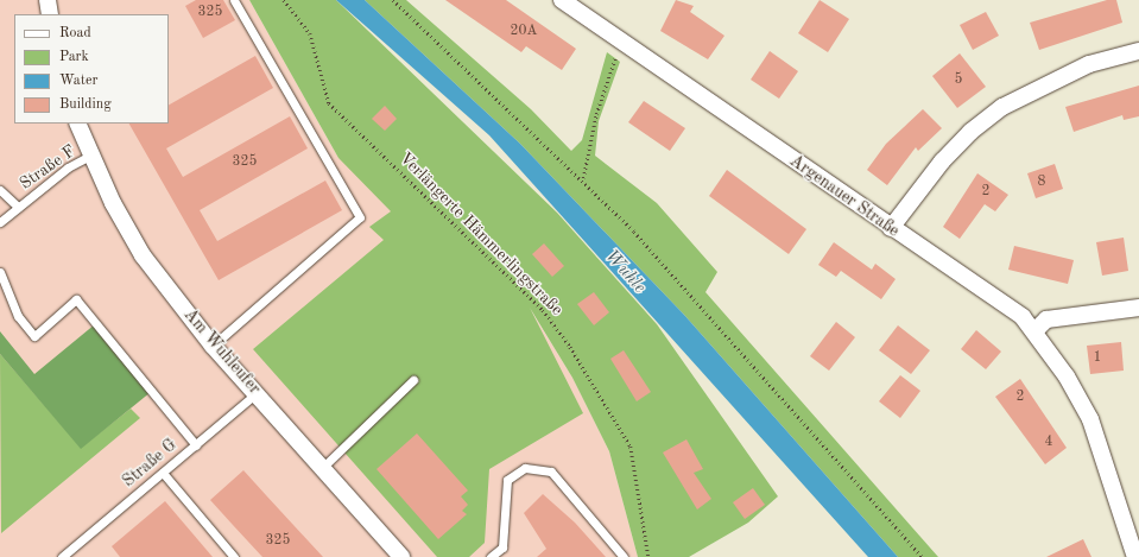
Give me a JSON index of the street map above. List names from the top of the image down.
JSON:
{
  "streets": {
    "street": ["Argenauer Straße", "Am Wuhleufer"],
    "lane": ["Straße F", "Straße G"],
    "path": ["Verlängerte Hämmerlingstraße"]
  },
  "crossings": [
    ["Straße F", "Am Wuhleufer"],
    ["Am Wuhleufer", "Straße G"]
  ],
  "water": ["Wuhle"],
  "house_numbers": [
    "325",
    "20A",
    "5",
    "325",
    "8",
    "2",
    "1",
    "2",
    "4",
    "325"
  ],
  "legend": [
    "Road",
    "Park",
    "Water",
    "Building"
  ]
}
